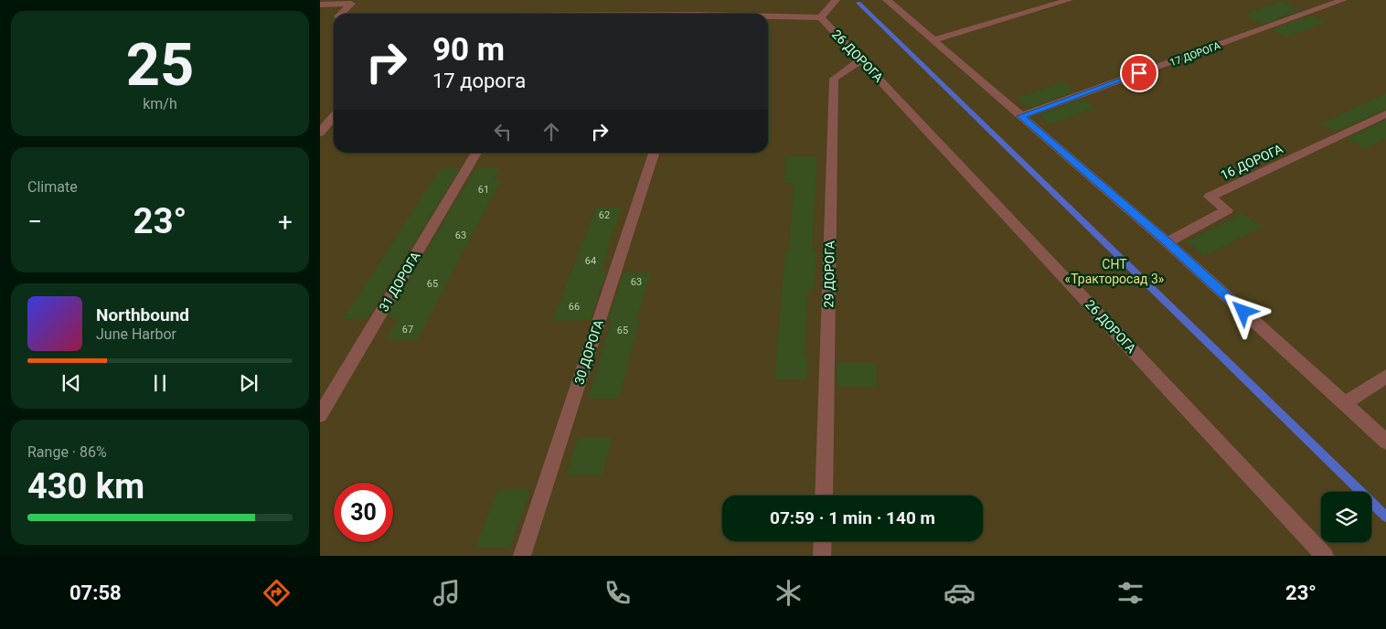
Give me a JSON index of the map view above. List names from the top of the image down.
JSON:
{
  "streets": {
    "street": [
      "17 ДОРОГА",
      "26 ДОРОГА",
      "16 ДОРОГА",
      "29 ДОРОГА",
      "31 ДОРОГА",
      "30 ДОРОГА"
    ]
  },
  "crossings": [
    ["26 ДОРОГА", "29 ДОРОГА"]
  ],
  "parks": ["СНТ «Тракторосад 3»"],
  "house_numbers": [
    "61",
    "62",
    "63",
    "64",
    "63",
    "65",
    "66",
    "67",
    "65"
  ],
  "page": {
    "tile": [
      ["25", "km/h"],
      "Climate",
      ["Range · 86%", "430 km"]
    ],
    "turn": ["90 m", "17 дорога"],
    "heat": ["−", "23°", "+"],
    "song": ["Northbound", "June Harbor"],
    "limit": "30",
    "trip": "07:59 · 1 min · 140 m",
    "tabs": ["07:58", "23°"]
  }
}
